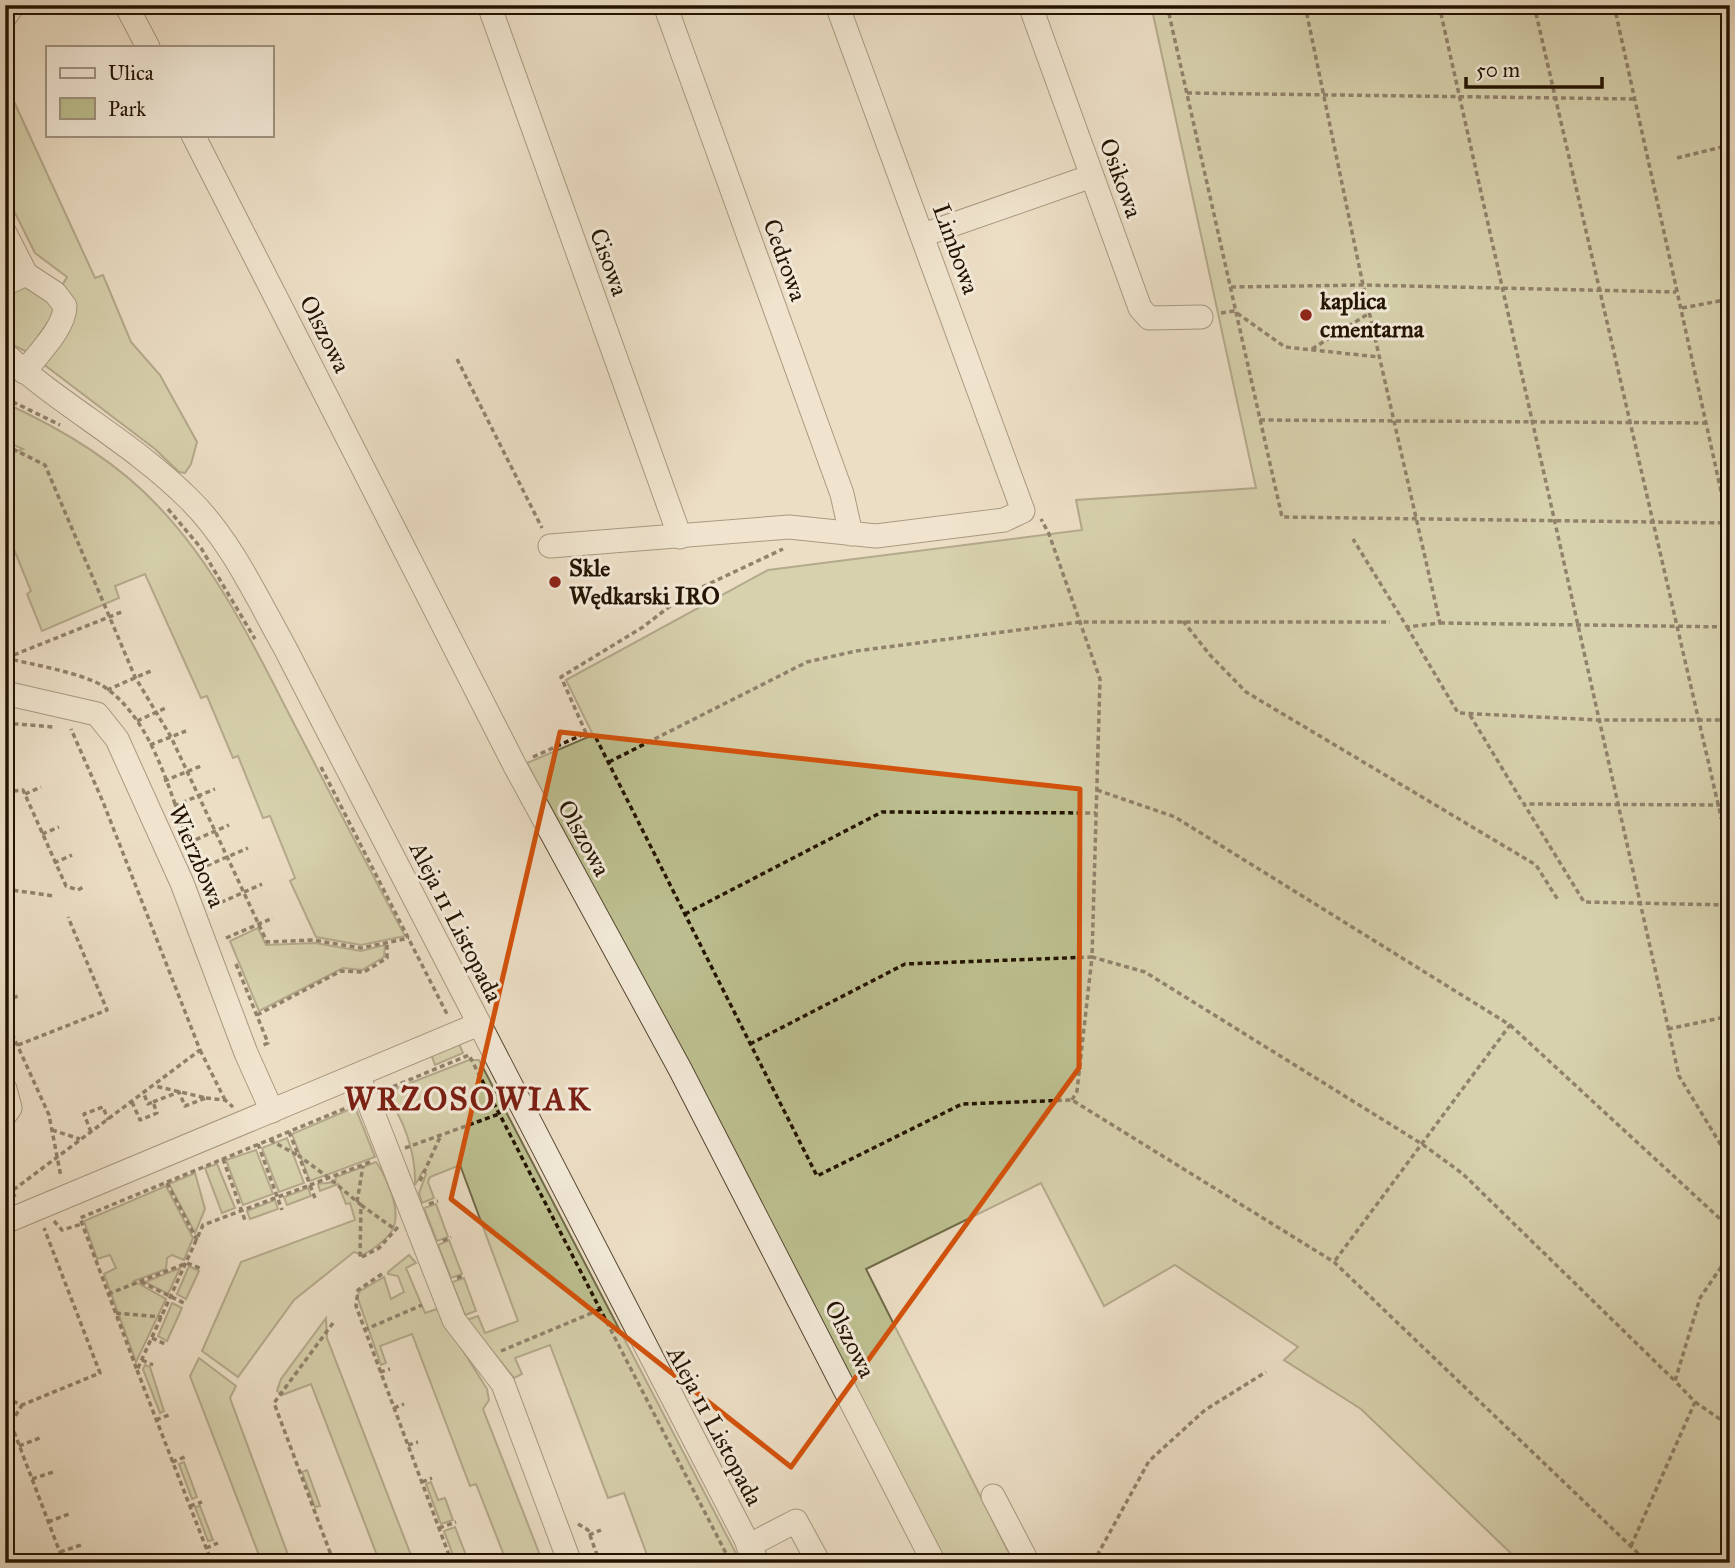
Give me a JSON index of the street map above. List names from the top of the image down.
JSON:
{
  "streets": {
    "street": [
      "Osikowa",
      "Limbowa",
      "Cedrowa",
      "Cisowa",
      "Olszowa",
      "Wierzbowa",
      "Aleja 11 Listopada"
    ]
  },
  "districts": ["WRZOSOWIAK"],
  "places": ["kaplica cmentarna", "Skle Wędkarski IRO"],
  "legend": ["Ulica", "Park"],
  "scale_bar": "50 m"
}
